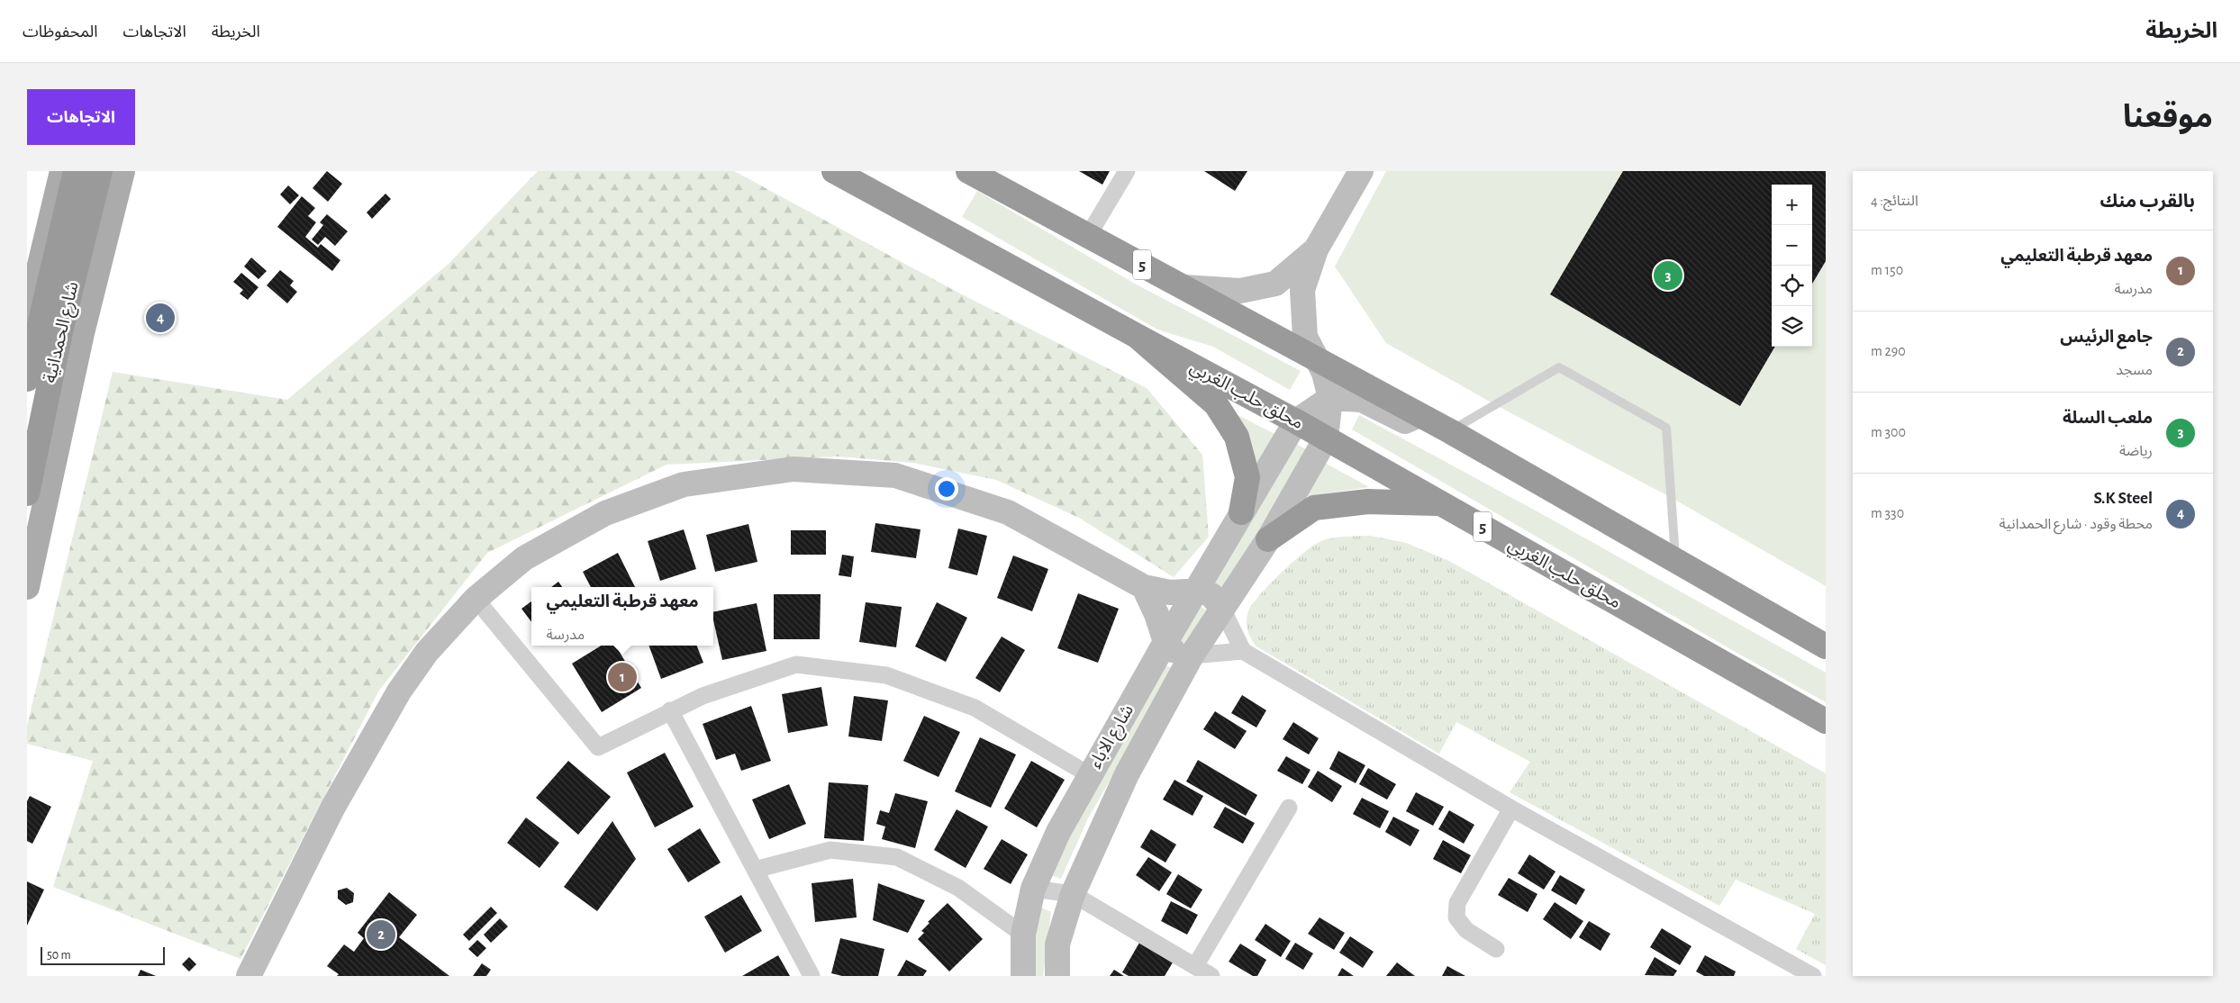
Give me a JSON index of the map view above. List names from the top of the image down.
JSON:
{
  "streets": {
    "highway": ["5", "شارع الحمدانية", "محلق حلب الغربي"],
    "main road": ["شارع الاباء"]
  },
  "crossings": [
    ["5", "محلق حلب الغربي"],
    ["محلق حلب الغربي", "شارع الاباء"]
  ],
  "scale_bar": "50 m",
  "page": {
    "header": "الخريطة",
    "nav": ["الخريطة", "الاتجاهات", "المحفوظات"],
    "title": "موقعنا",
    "buttons": "الاتجاهات",
    "heading": ["بالقرب منك", "النتائج: 4"],
    "map_buttons": ["+", "−"],
    "list": [
      {
        "mark": "1",
        "name": "معهد قرطبة التعليمي",
        "note": "مدرسة",
        "value": "150 m"
      },
      {
        "mark": "2",
        "name": "جامع الرئيس",
        "note": "مسجد",
        "value": "290 m"
      },
      {
        "mark": "3",
        "name": "ملعب السلة",
        "note": "رياضة",
        "value": "300 m"
      },
      {
        "mark": "4",
        "name": "S.K Steel",
        "note": "محطة وقود · شارع الحمدانية",
        "value": "330 m"
      }
    ],
    "pins": [
      "3",
      "4",
      "1",
      "2"
    ],
    "popup": ["معهد قرطبة التعليمي", "مدرسة"],
    "scale": "50 m"
  }
}
